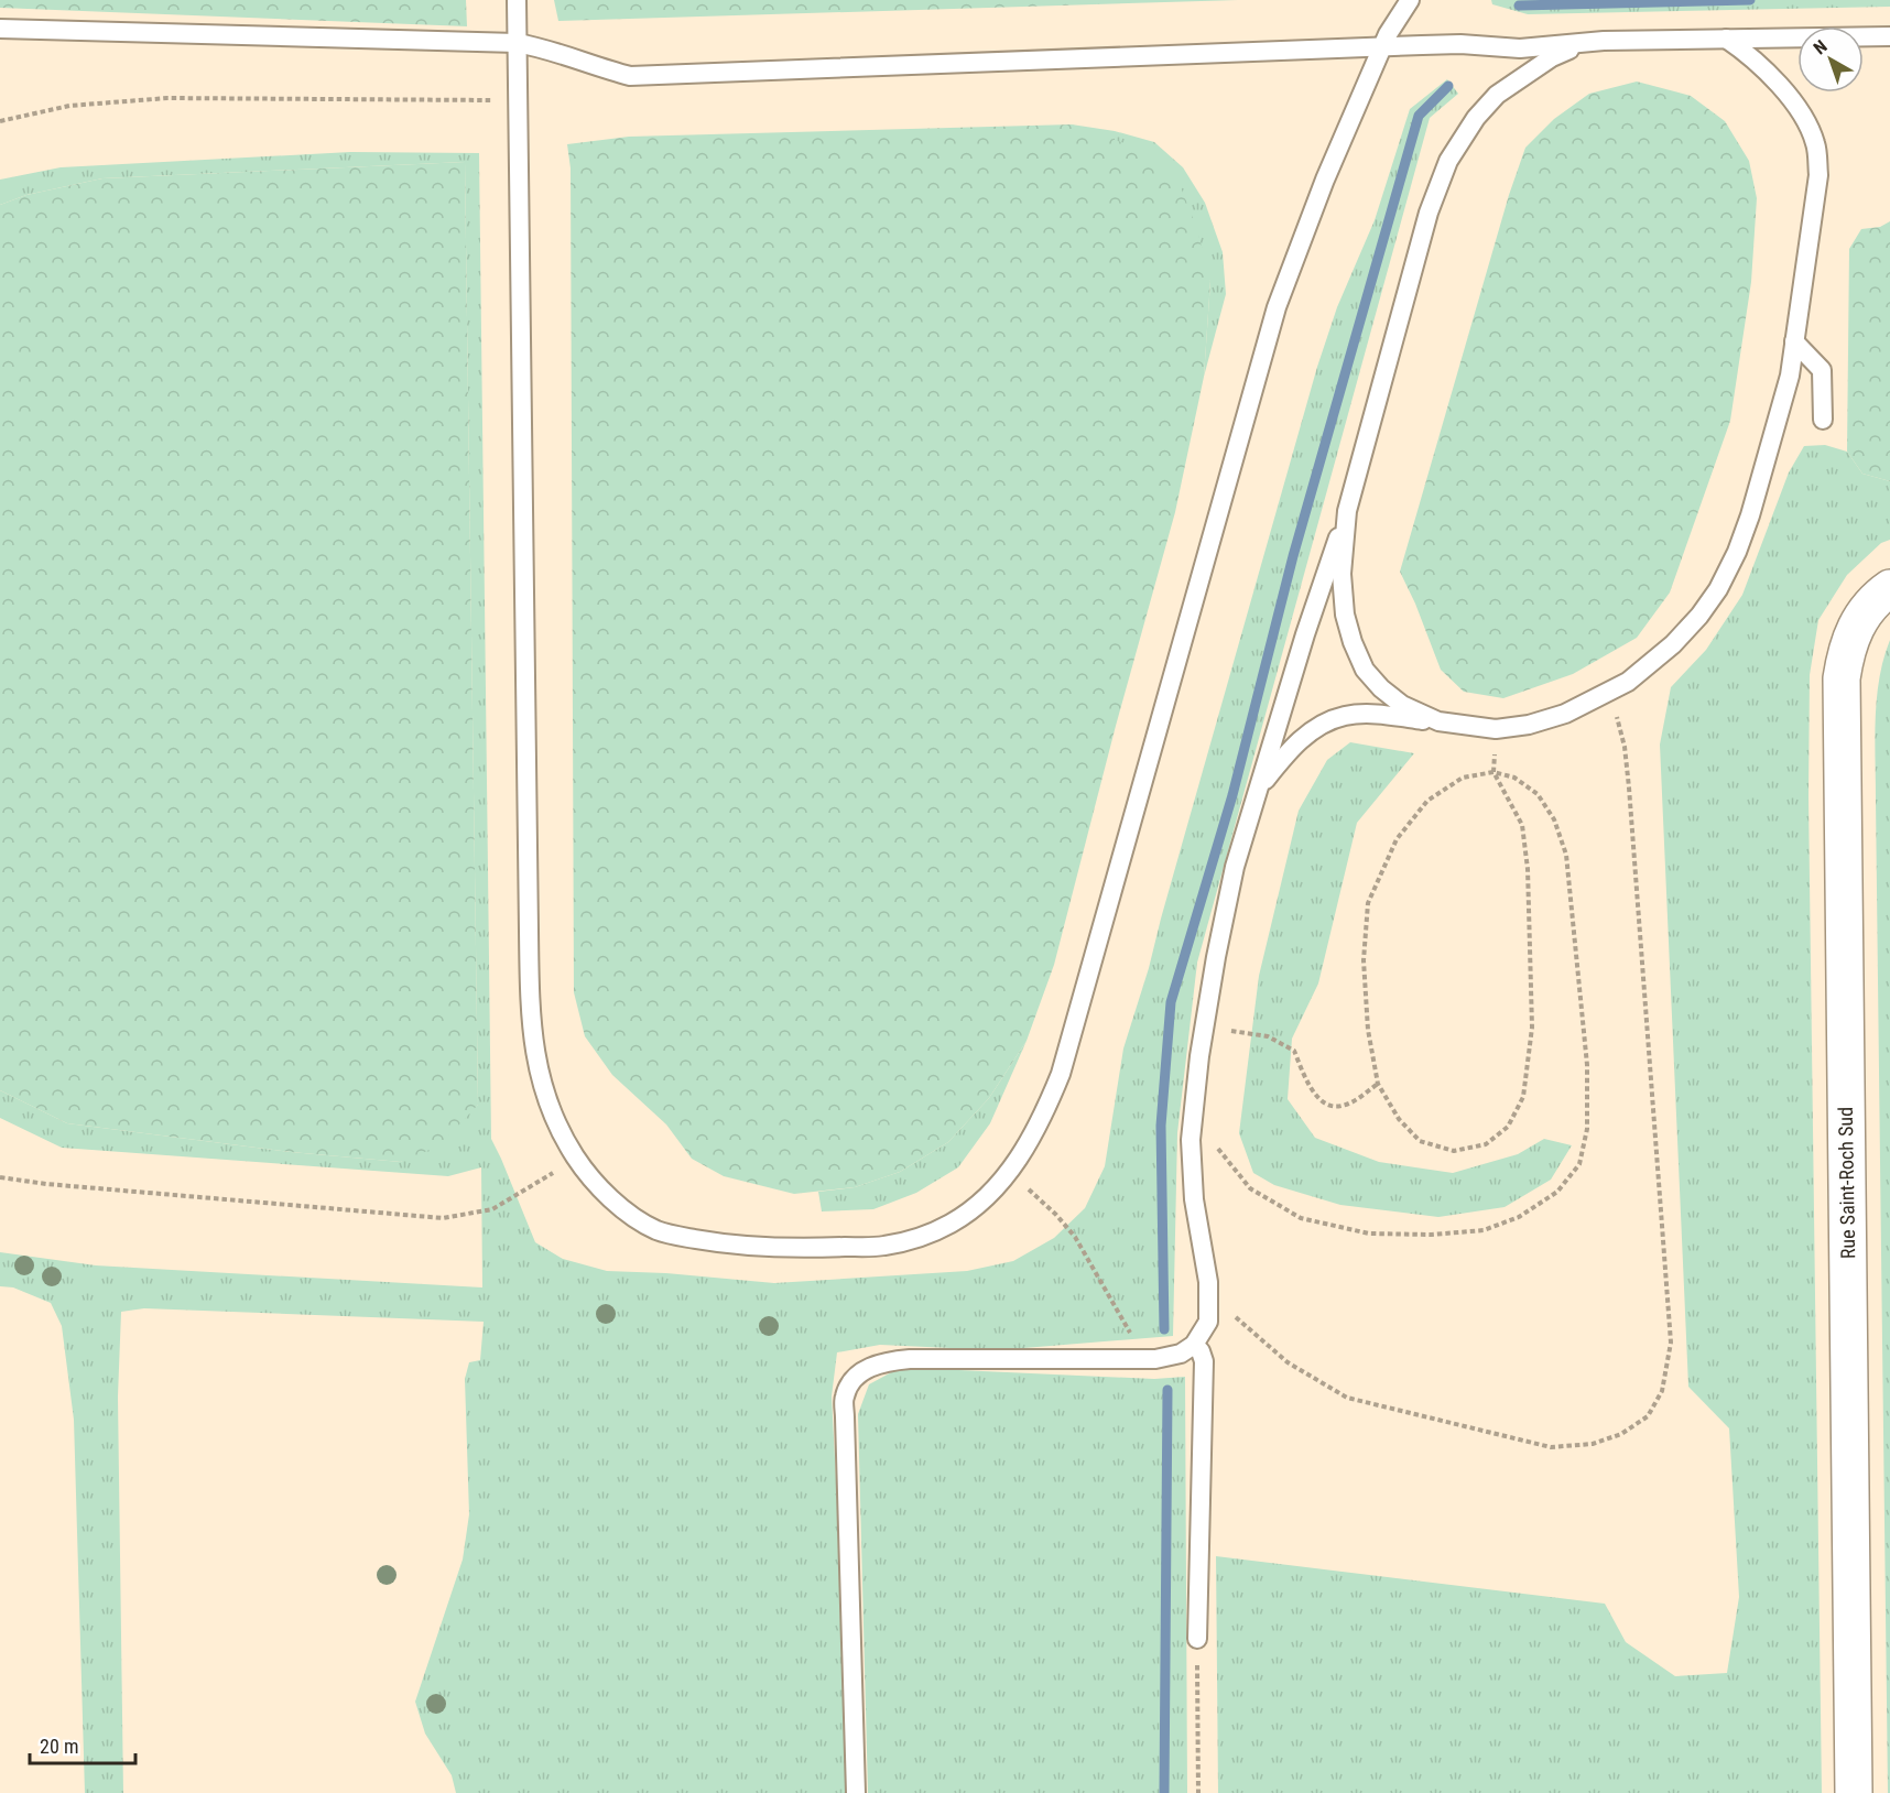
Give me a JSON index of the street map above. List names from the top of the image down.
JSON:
{
  "streets": {
    "street": ["Rue Saint-Roch Sud"]
  },
  "scale_bar": "20 m",
  "north": "top left"
}
